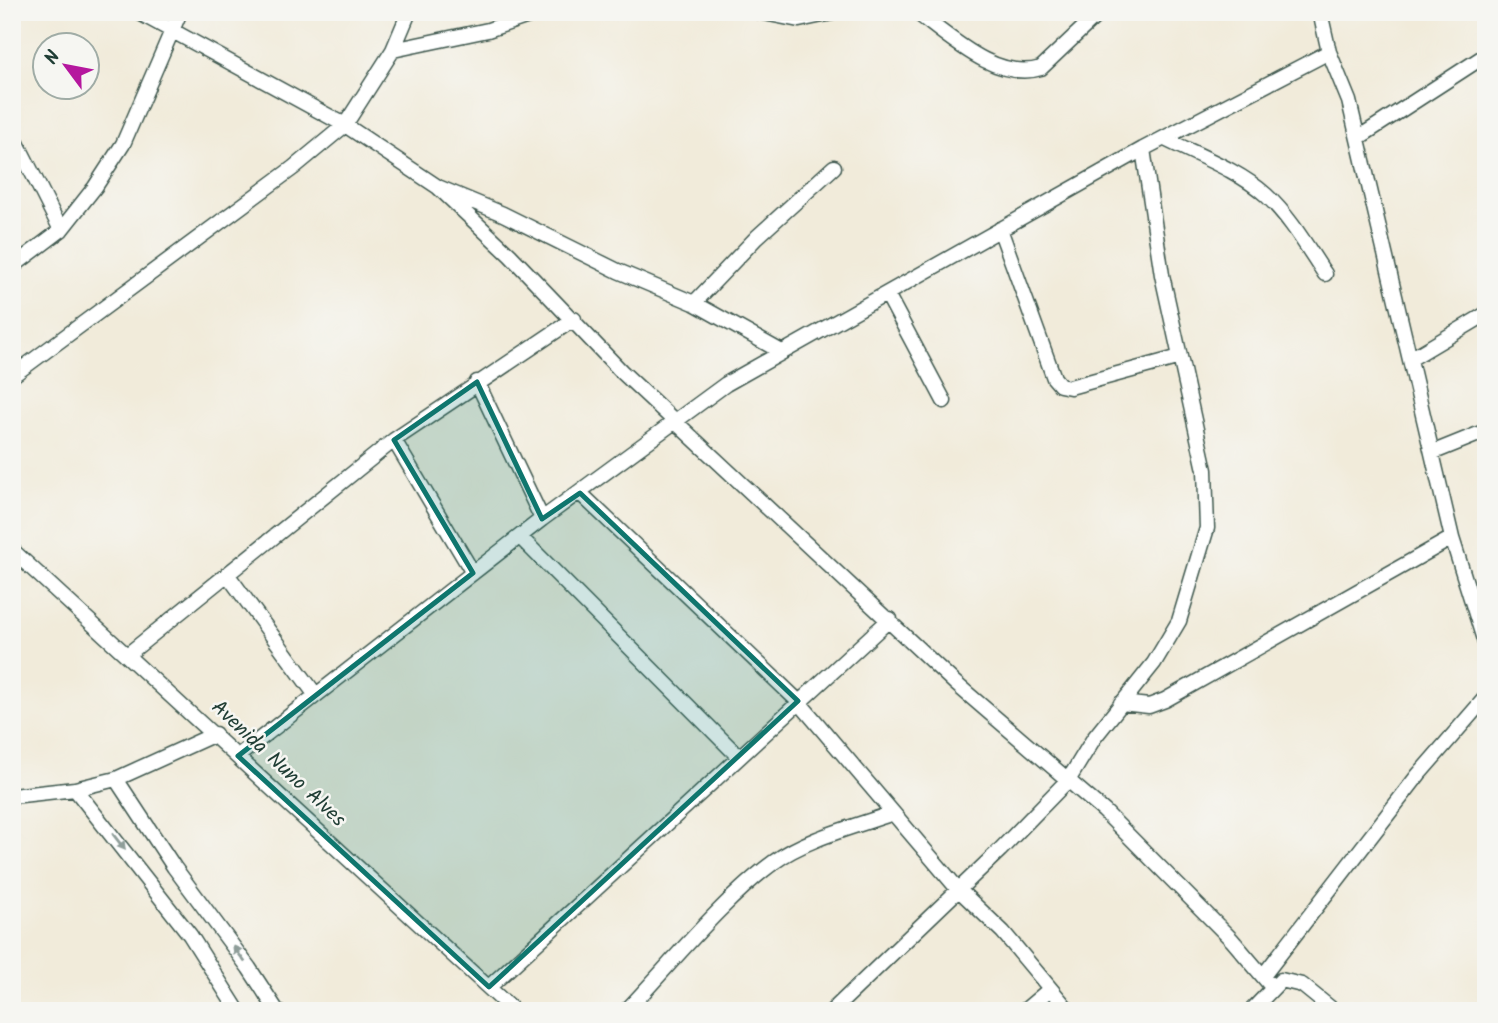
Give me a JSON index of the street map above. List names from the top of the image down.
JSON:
{
  "streets": {
    "street": ["Avenida Nuno Alves"]
  },
  "north": "top left"
}
